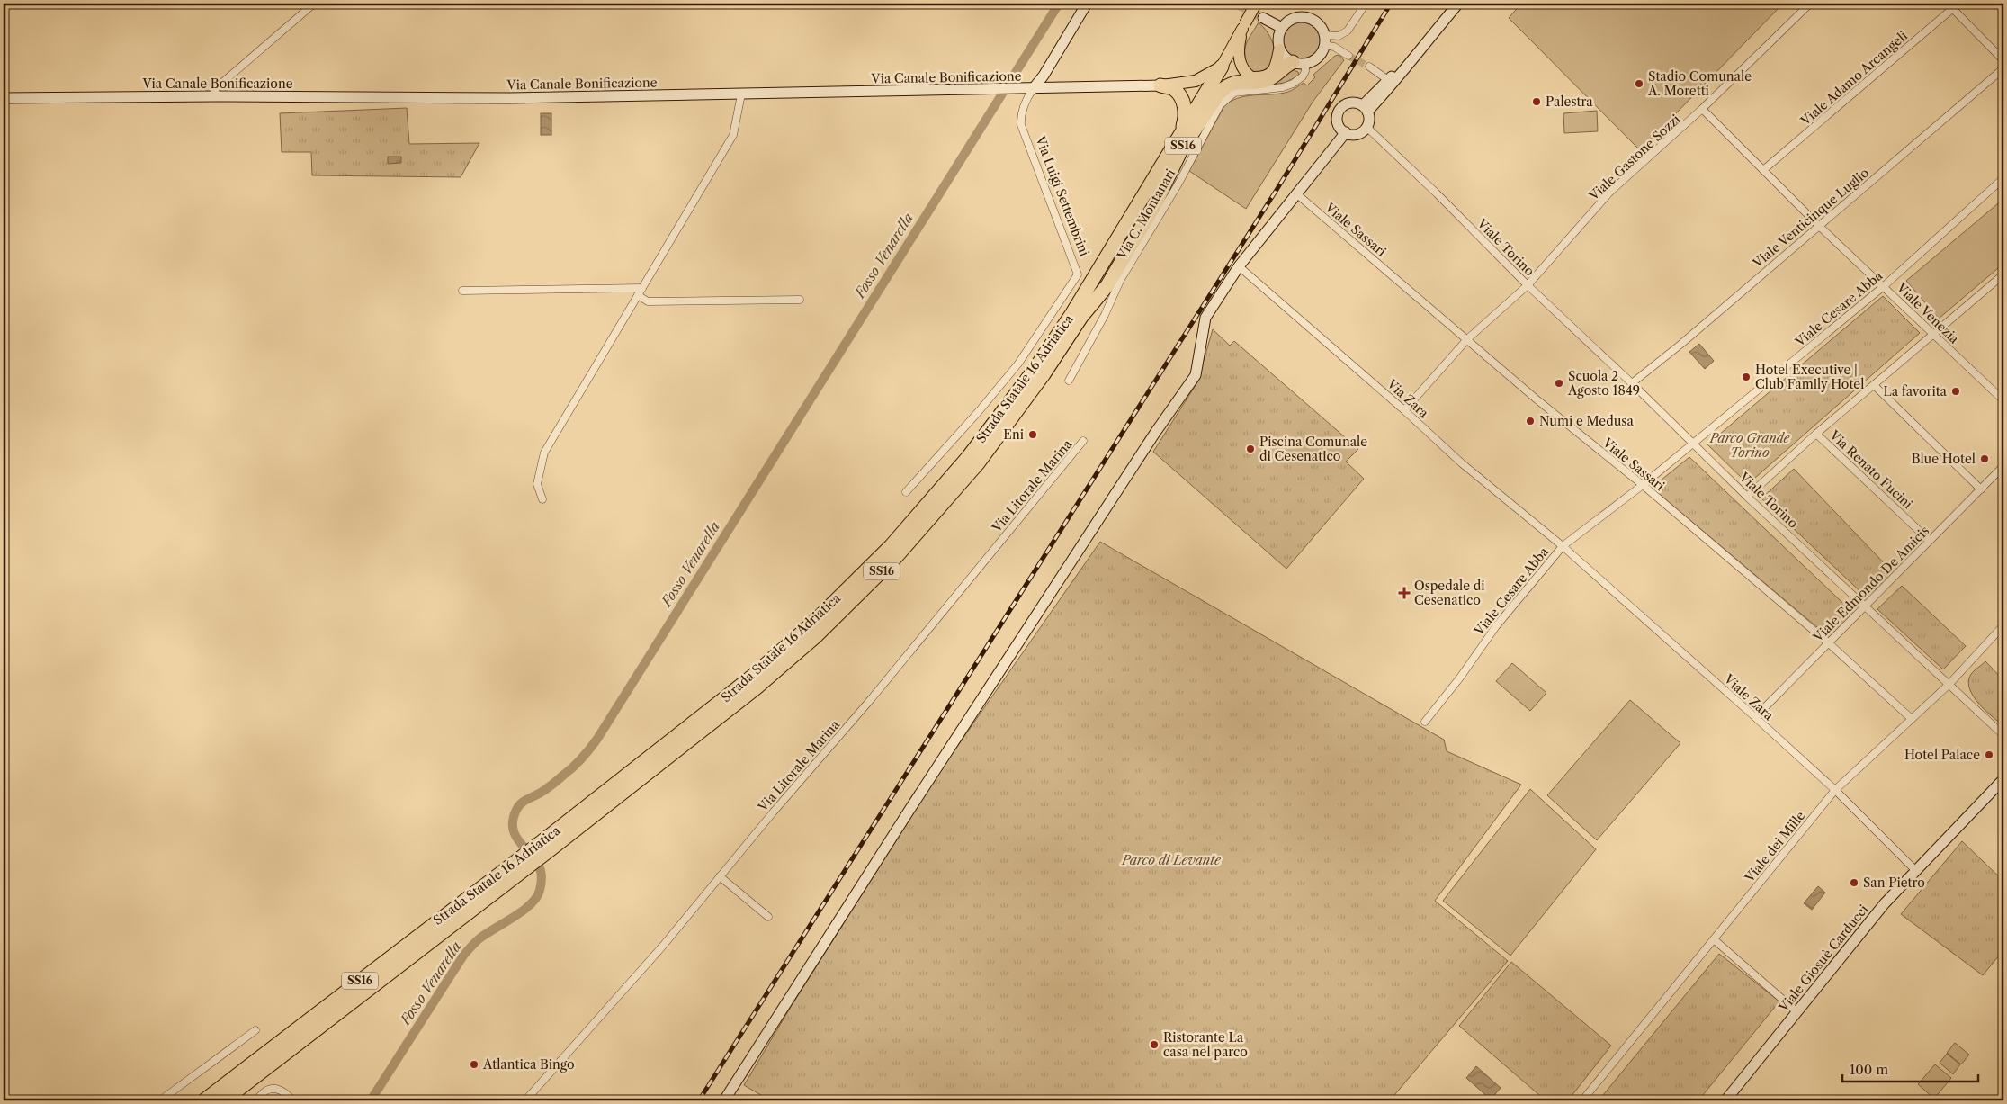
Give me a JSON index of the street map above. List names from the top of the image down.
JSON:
{
  "streets": {
    "highway": ["SS16", "Strada Statale 16 Adriatica"],
    "street": [
      "Via Canale Bonificazione",
      "Viale Adamo Arcangeli",
      "Viale Gastone Sozzi",
      "Via Luigi Settembrini",
      "Via C. Montanari",
      "Viale Venticinque Luglio",
      "Viale Sassari",
      "Viale Torino",
      "Viale Cesare Abba",
      "Viale Venezia",
      "Via Zara",
      "Via Renato Fucini",
      "Via Litorale Marina",
      "Viale Edmondo De Amicis",
      "Viale Zara",
      "Viale dei Mille",
      "Viale Giosuè Carducci"
    ]
  },
  "crossings": [
    ["Via Canale Bonificazione", "Via Luigi Settembrini"],
    ["Viale Adamo Arcangeli", "Viale Venezia"],
    ["Viale Gastone Sozzi", "Viale Sassari"],
    ["Viale Gastone Sozzi", "Viale Torino"],
    ["Viale Gastone Sozzi", "Viale Venezia"],
    ["Viale Gastone Sozzi", "Via Zara"],
    ["Viale Venticinque Luglio", "Viale Torino"],
    ["Viale Venticinque Luglio", "Viale Venezia"],
    ["Viale Sassari", "Viale Cesare Abba"],
    ["Viale Sassari", "Viale Edmondo De Amicis"],
    ["Viale Sassari", "Viale dei Mille"],
    ["Viale Torino", "Viale Cesare Abba"],
    ["Viale Torino", "Viale Edmondo De Amicis"],
    ["Viale Torino", "Viale dei Mille"],
    ["Viale Cesare Abba", "Viale Venezia"],
    ["Viale Cesare Abba", "Via Zara"],
    ["Viale Cesare Abba", "Viale Zara"],
    ["Via Zara", "Viale Zara"],
    ["Via Renato Fucini", "Viale Edmondo De Amicis"],
    ["Viale Edmondo De Amicis", "Viale Zara"],
    ["Viale Zara", "Viale dei Mille"],
    ["Viale Zara", "Viale Giosuè Carducci"]
  ],
  "water": ["Fosso Venarella"],
  "parks": ["Parco Grande Torino", "Parco di Levante"],
  "places": {
    "other": [
      "Stadio Comunale A. Moretti",
      "Palestra",
      "Hotel Executive | Club Family Hotel",
      "Scuola 2 Agosto 1849",
      "La favorita",
      "Numi e Medusa",
      "Eni",
      "Piscina Comunale di Cesenatico",
      "Blue Hotel",
      "Hotel Palace",
      "San Pietro",
      "Ristorante La casa nel parco",
      "Atlantica Bingo"
    ],
    "health": ["Ospedale di Cesenatico"]
  },
  "scale_bar": "100 m"
}
